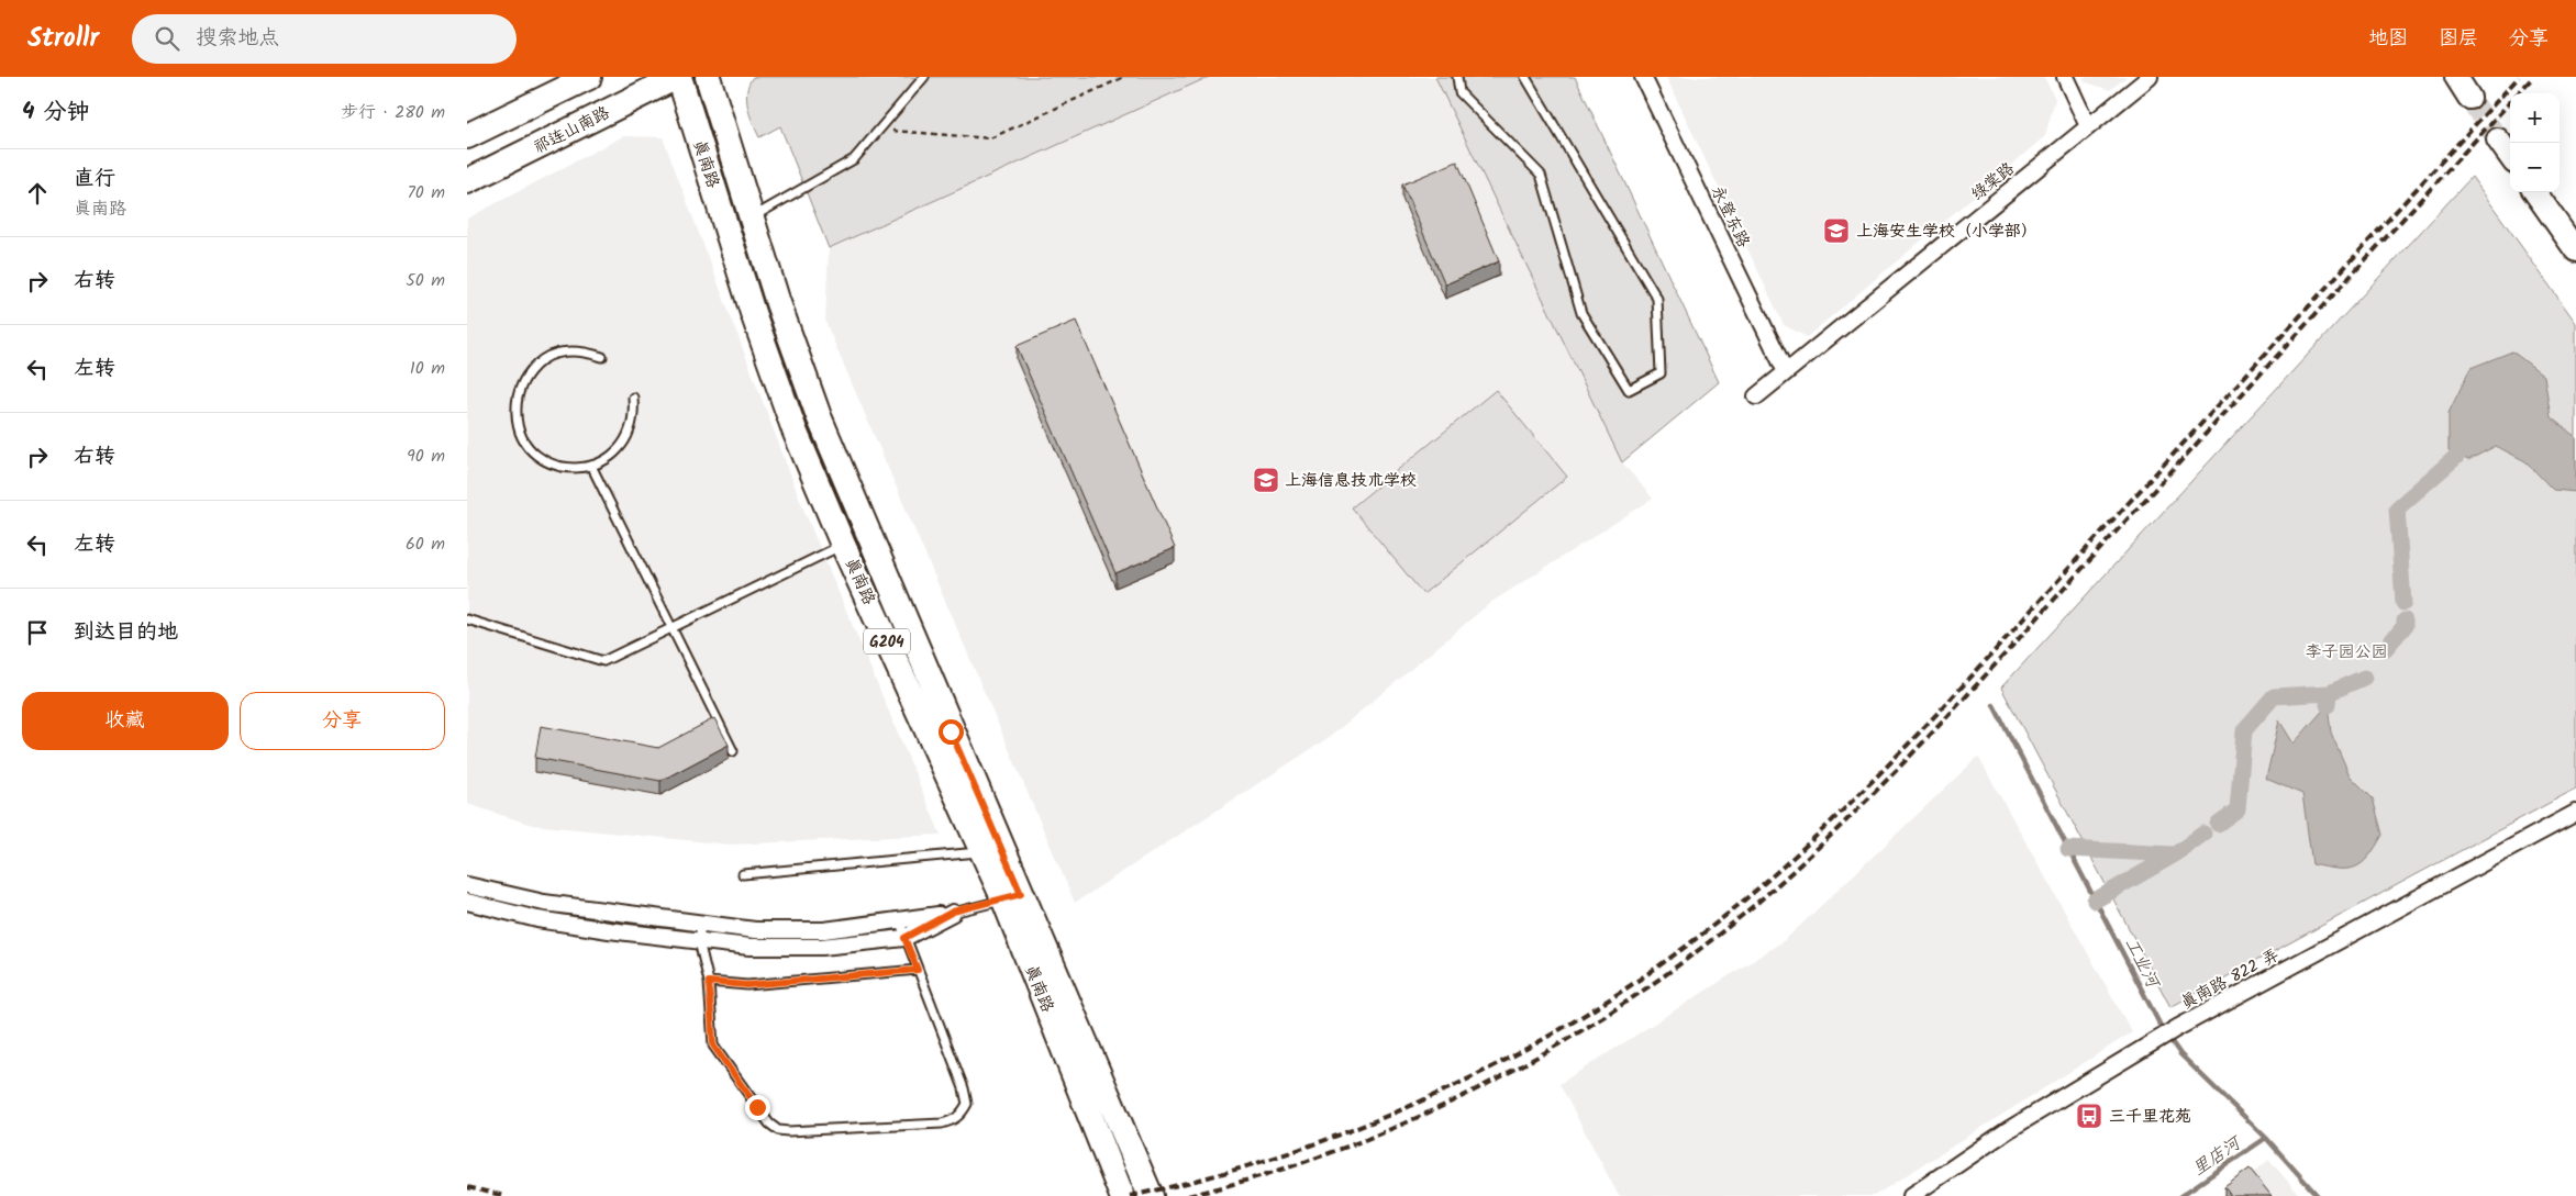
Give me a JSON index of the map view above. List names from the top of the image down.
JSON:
{
  "streets": {
    "main road": ["祁连山南路", "真南路", "G204"],
    "street": ["绿棠路", "永登东路", "真南路 822 弄"]
  },
  "crossings": [
    ["祁连山南路", "真南路"],
    ["绿棠路", "永登东路"]
  ],
  "water": ["工业河", "里店河"],
  "parks": ["李子园公园"],
  "places": {
    "school or university": ["上海安生学校（小学部）", "上海信息技术学校"],
    "bus stop": ["三千里花苑"]
  },
  "page": {
    "header": "Strollr",
    "search": "搜索地点",
    "nav": ["地图", "图层", "分享"],
    "heading": ["4 分钟", "步行 · 280 m"],
    "map_buttons": ["+", "−"],
    "list": [
      ["直行", "真南路", "70 m"],
      ["右转", "50 m"],
      ["左转", "10 m"],
      ["右转", "90 m"],
      ["左转", "60 m"],
      "到达目的地"
    ],
    "buttons": ["收藏", "分享"]
  }
}
